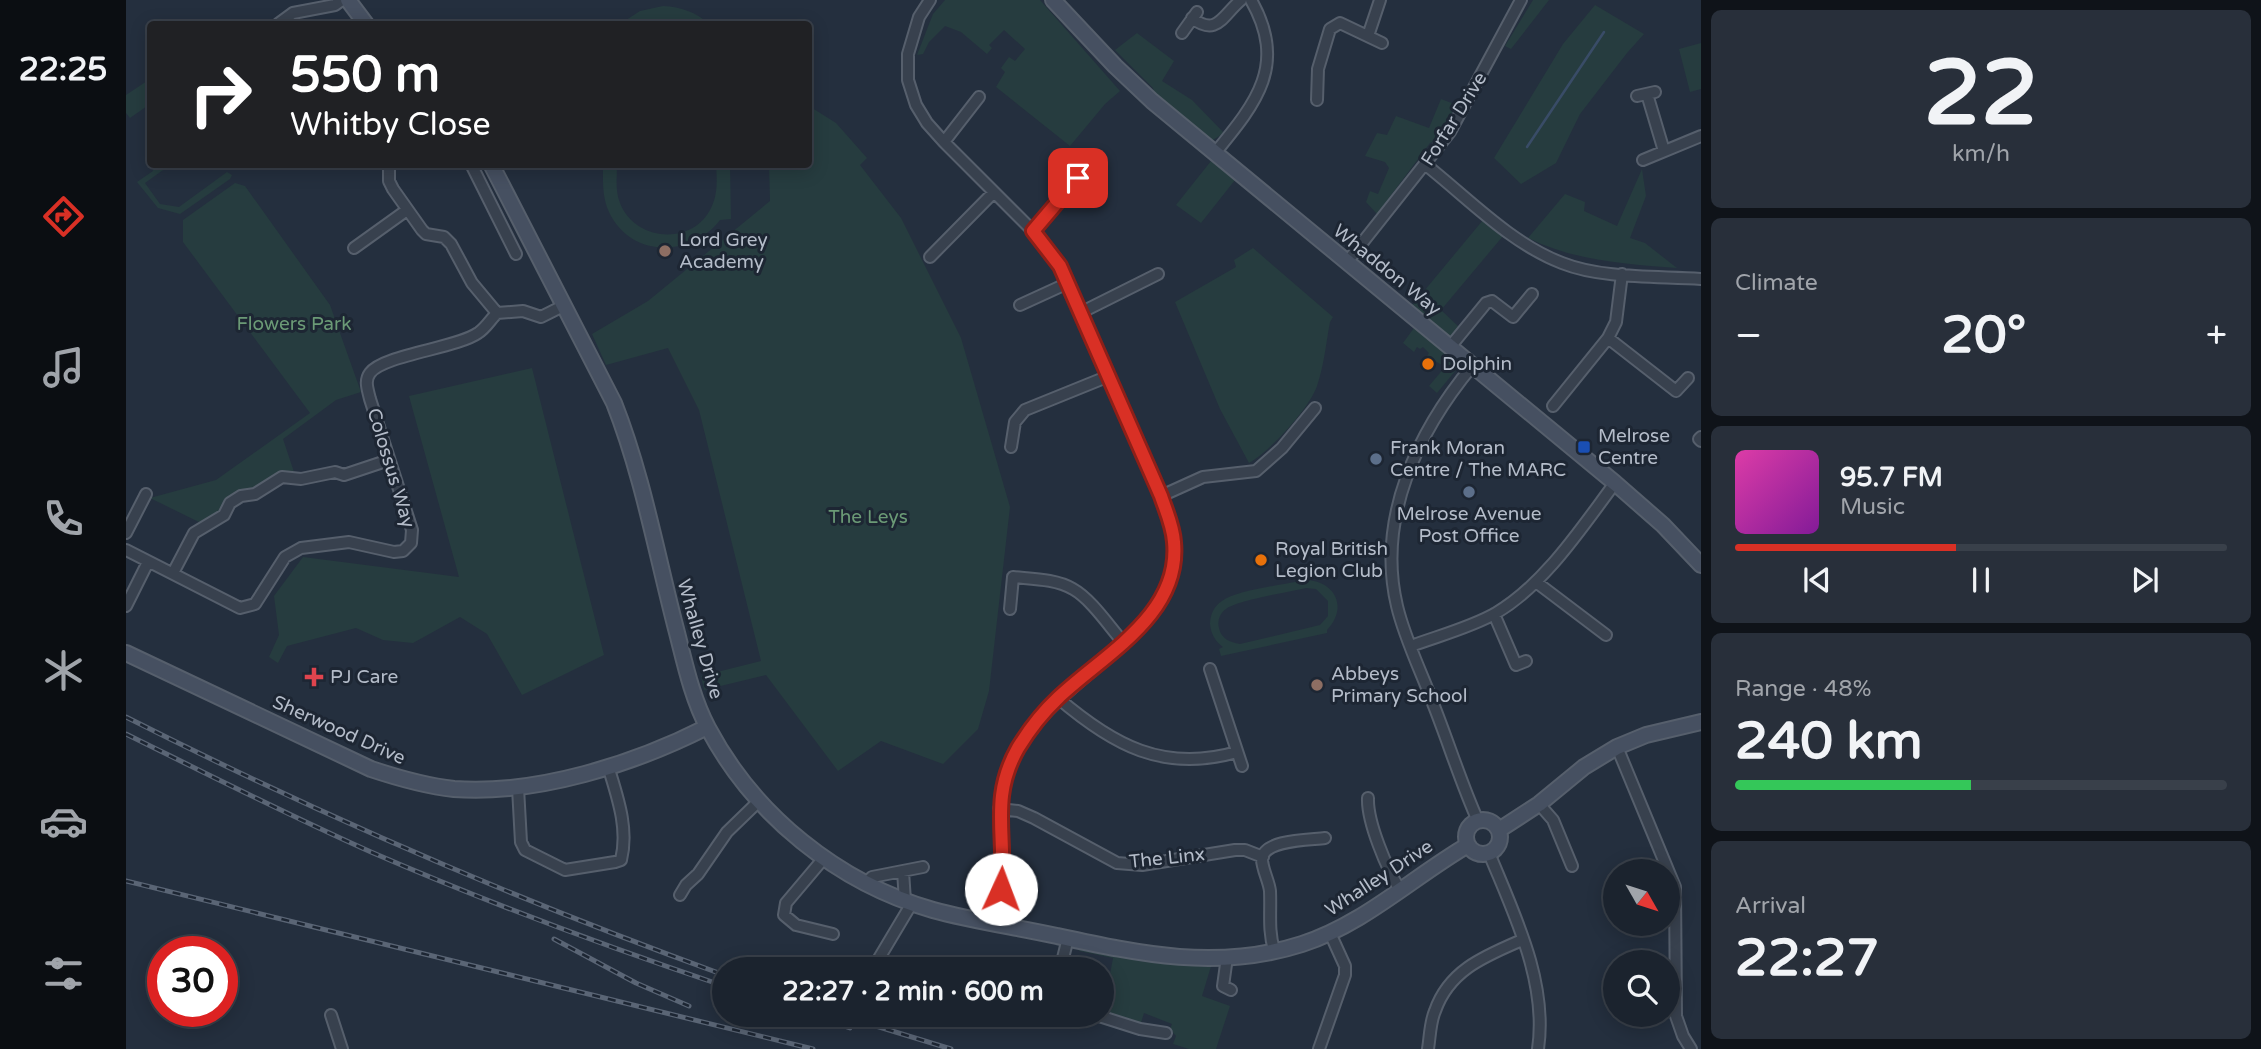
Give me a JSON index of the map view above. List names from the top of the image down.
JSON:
{
  "streets": {
    "street": [
      "Forfar Drive",
      "Whaddon Way",
      "Colossus Way",
      "Whalley Drive",
      "Sherwood Drive",
      "The Linx"
    ]
  },
  "crossings": [
    ["Forfar Drive", "Whaddon Way"],
    ["Whalley Drive", "Sherwood Drive"]
  ],
  "parks": ["Flowers Park", "The Leys"],
  "places": {
    "other": [
      "Lord Grey Academy",
      "Dolphin",
      "Frank Moran Centre / The MARC",
      "Melrose Avenue Post Office",
      "Royal British Legion Club",
      "Abbeys Primary School"
    ],
    "transit": ["Melrose Centre"],
    "health": ["PJ Care"]
  },
  "north": "bottom right",
  "page": {
    "tabs": "22:25",
    "tile": [
      ["22", "km/h"],
      "Climate",
      ["Range · 48%", "240 km"],
      ["Arrival", "22:27"]
    ],
    "turn": ["550 m", "Whitby Close"],
    "heat": ["−", "20°", "+"],
    "song": ["95.7 FM", "Music"],
    "limit": "30",
    "trip": "22:27 · 2 min · 600 m"
  }
}
